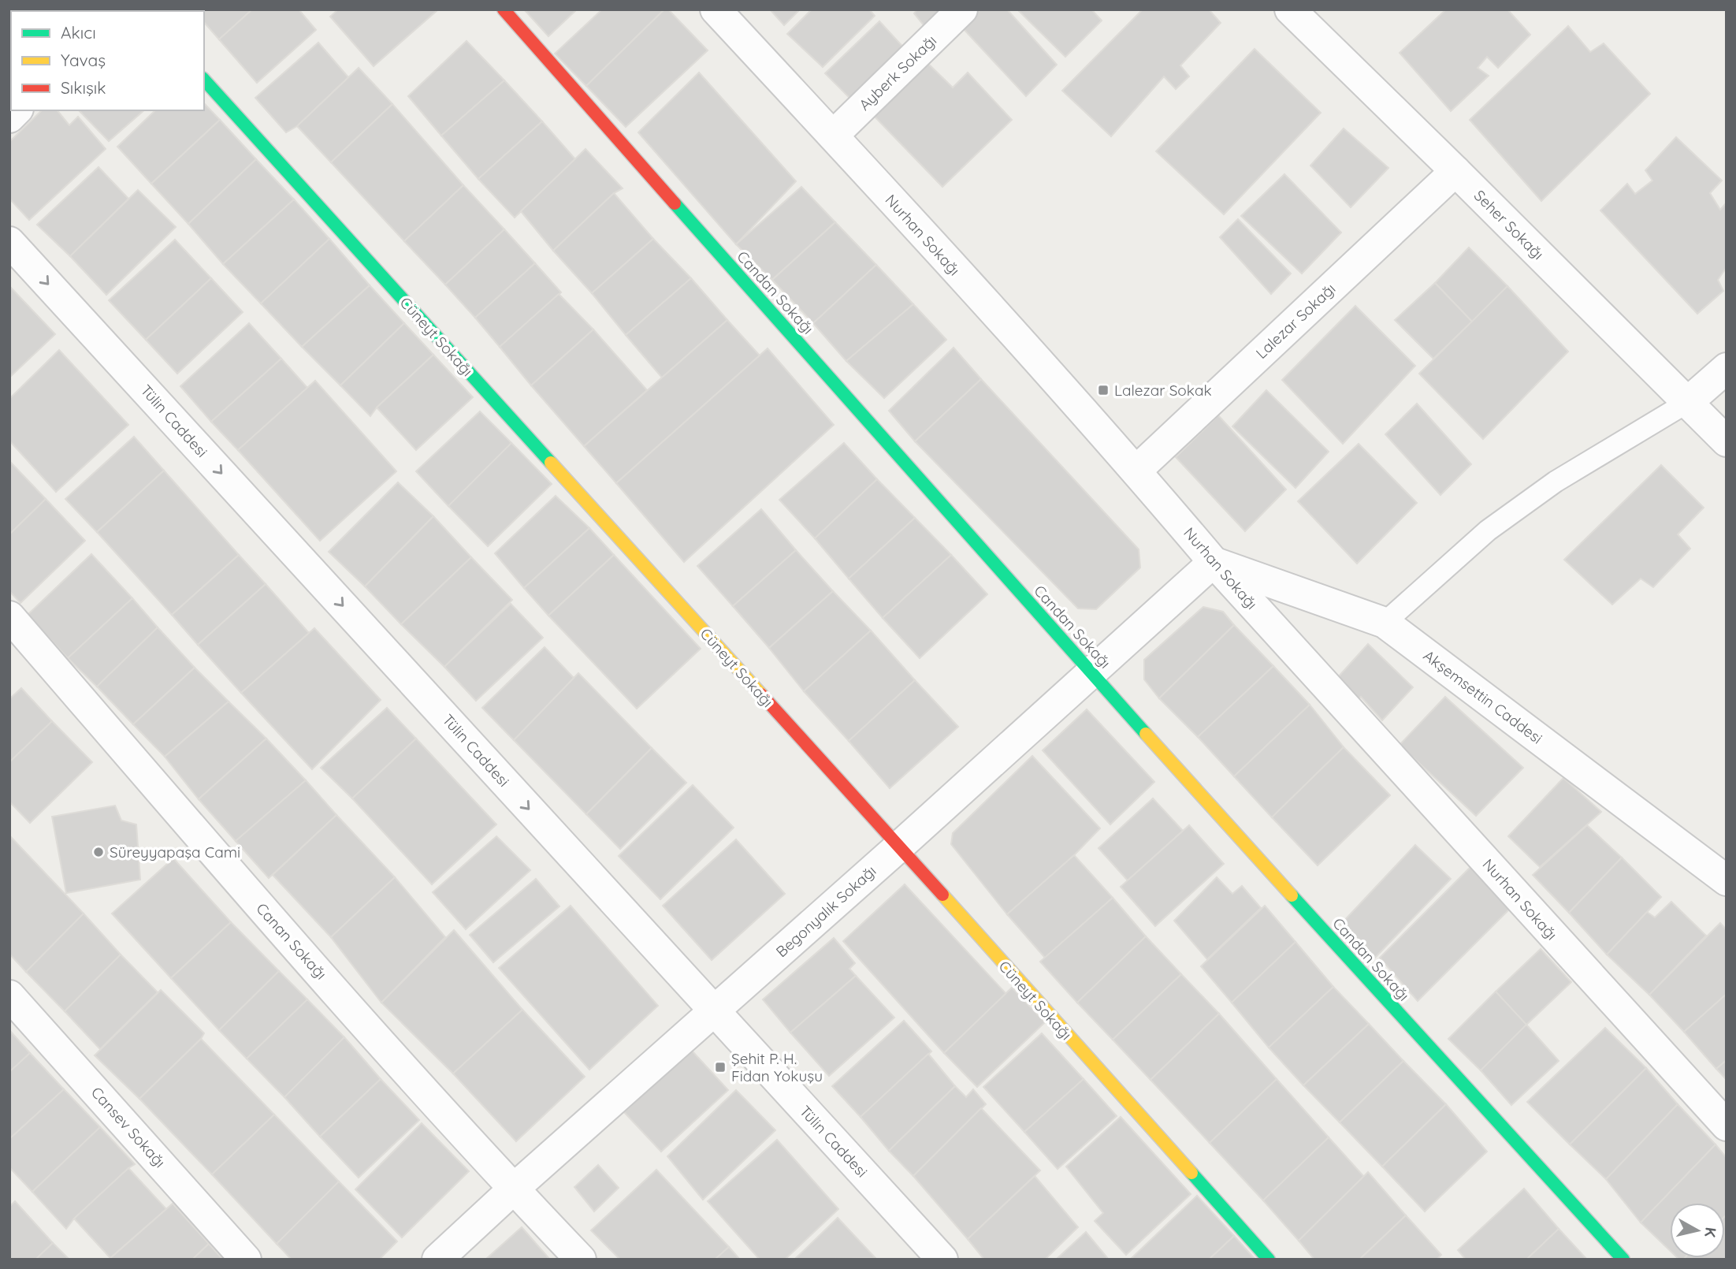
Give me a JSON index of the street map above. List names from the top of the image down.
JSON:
{
  "streets": {
    "street": [
      "Ayberk Sokağı",
      "Seher Sokağı",
      "Nurhan Sokağı",
      "Candan Sokağı",
      "Lalezar Sokağı",
      "Cüneyt Sokağı",
      "Tülin Caddesi",
      "Akşemsettin Caddesi",
      "Begonyalık Sokağı",
      "Canan Sokağı",
      "Cansev Sokağı"
    ]
  },
  "crossings": [
    ["Ayberk Sokağı", "Nurhan Sokağı"],
    ["Seher Sokağı", "Lalezar Sokağı"],
    ["Nurhan Sokağı", "Lalezar Sokağı"],
    ["Nurhan Sokağı", "Akşemsettin Caddesi"],
    ["Nurhan Sokağı", "Begonyalık Sokağı"],
    ["Candan Sokağı", "Begonyalık Sokağı"],
    ["Cüneyt Sokağı", "Begonyalık Sokağı"],
    ["Tülin Caddesi", "Begonyalık Sokağı"],
    ["Akşemsettin Caddesi", "Begonyalık Sokağı"],
    ["Begonyalık Sokağı", "Canan Sokağı"]
  ],
  "one_way": ["Tülin Caddesi"],
  "places": {
    "transit": ["Lalezar Sokak", "Şehit P. H. Fidan Yokuşu"],
    "other": ["Süreyyapaşa Cami"]
  },
  "legend": ["Akıcı", "Yavaş", "Sıkışık"],
  "north": "right"
}
